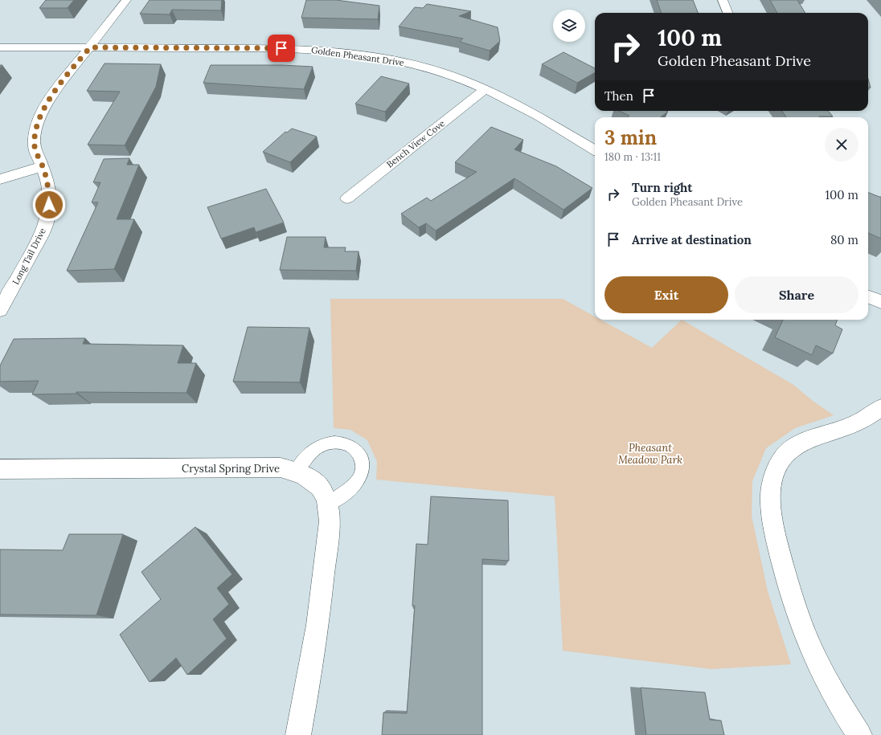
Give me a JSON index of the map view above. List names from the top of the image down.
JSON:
{
  "streets": {
    "street": [
      "Golden Pheasant Drive",
      "Bench View Cove",
      "Long Tail Drive",
      "Crystal Spring Drive"
    ]
  },
  "crossings": [
    ["Golden Pheasant Drive", "Bench View Cove"],
    ["Golden Pheasant Drive", "Long Tail Drive"]
  ],
  "parks": ["Pheasant Meadow Park"],
  "page": {
    "turn": ["100 m", "Golden Pheasant Drive"],
    "then": "Then",
    "heading": ["3 min", "180 m · 13:11"],
    "list": [
      {
        "name": "Turn right",
        "note": "Golden Pheasant Drive",
        "value": "100 m"
      },
      {
        "name": "Arrive at destination",
        "value": "80 m"
      }
    ],
    "buttons": ["Exit", "Share"]
  }
}
